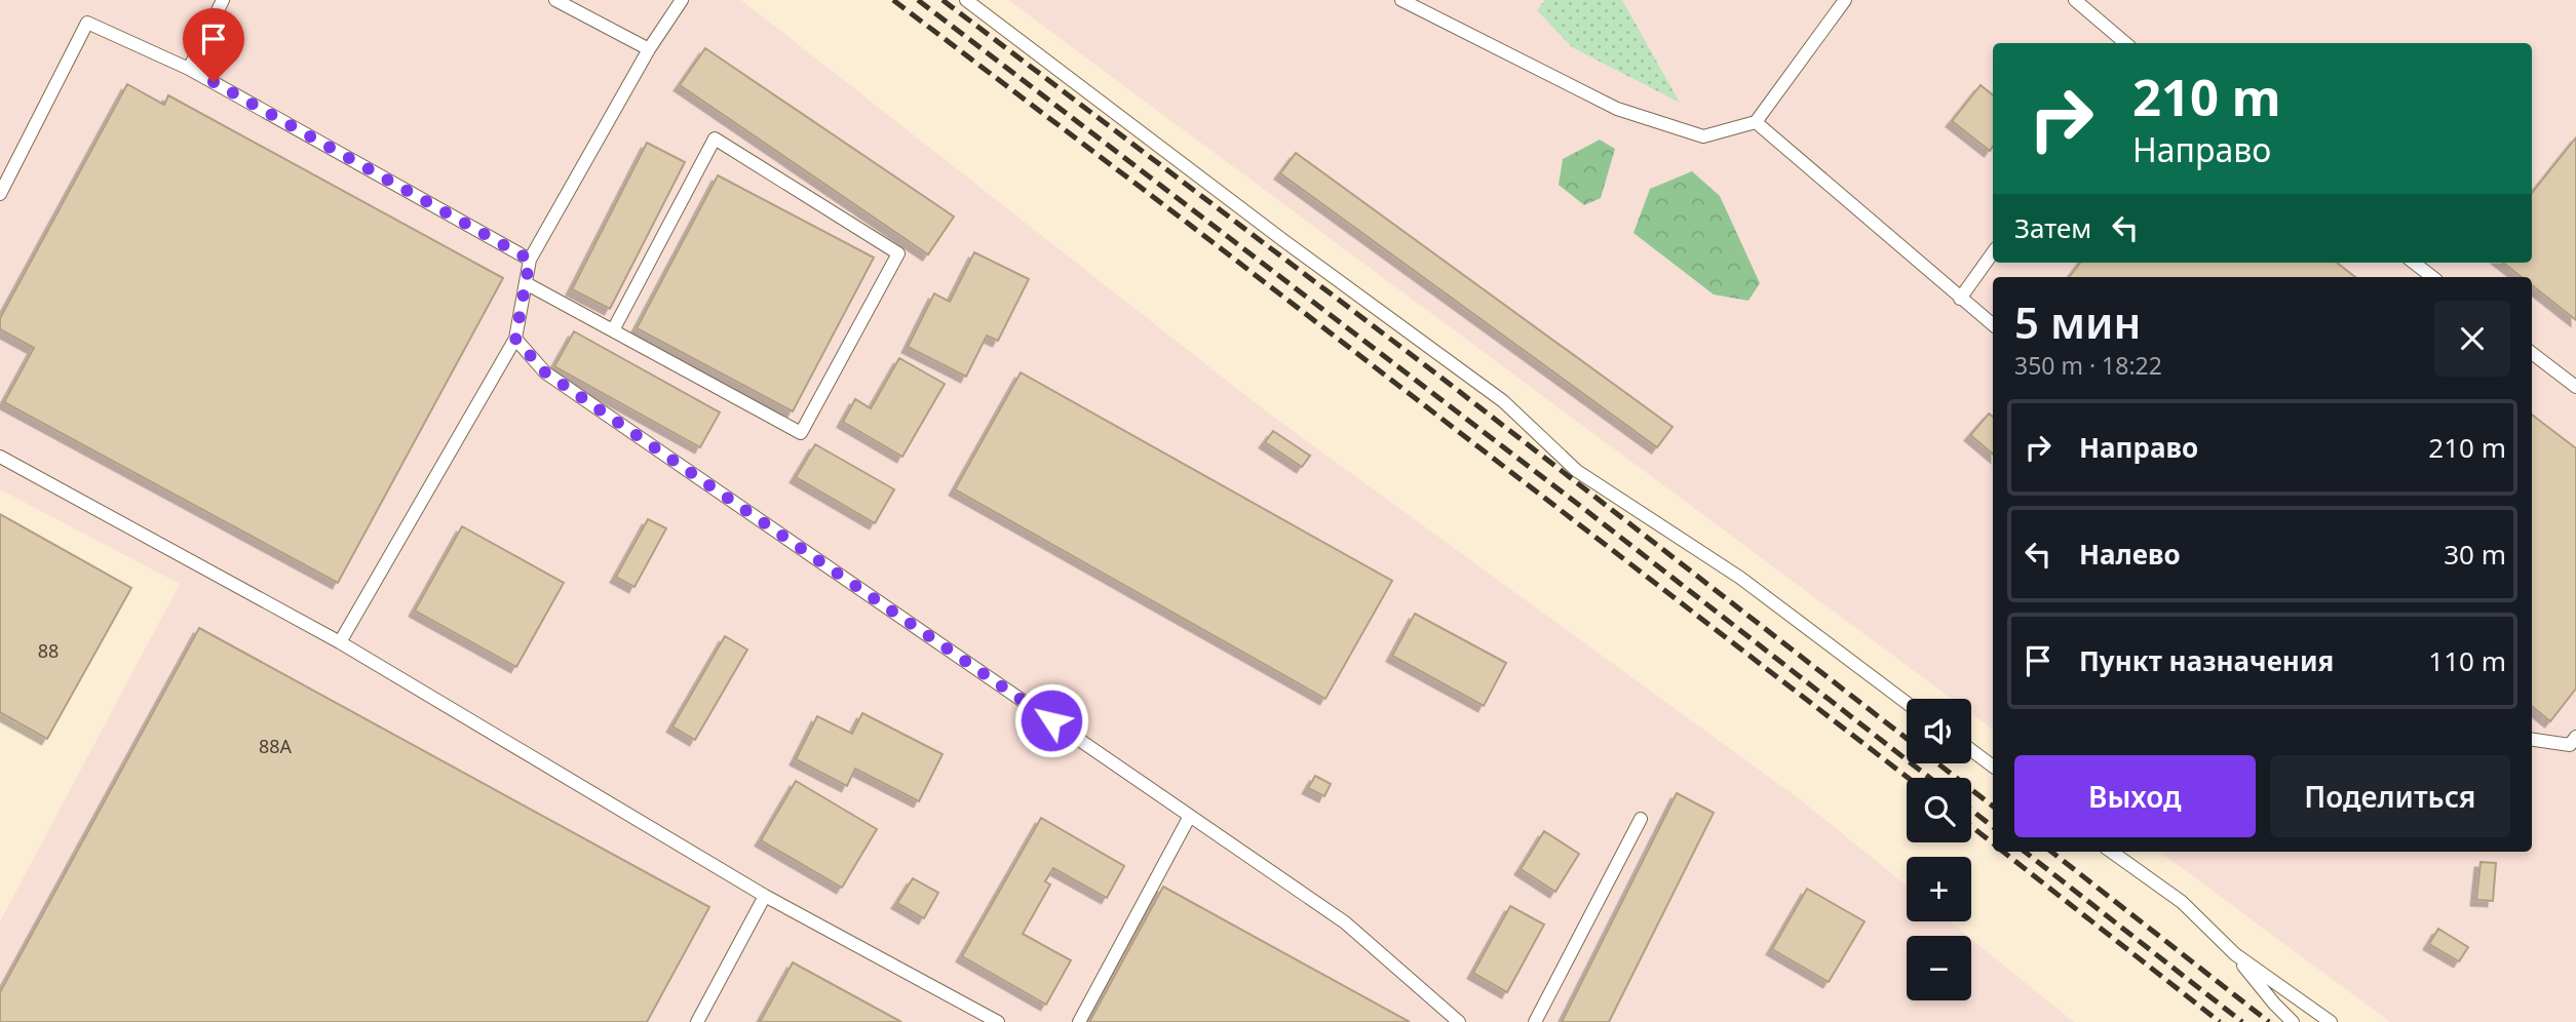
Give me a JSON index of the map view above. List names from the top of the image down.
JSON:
{
  "house_numbers": ["88", "88А"],
  "page": {
    "turn": ["210 m", "Направо"],
    "then": "Затем",
    "heading": ["5 мин", "350 m · 18:22"],
    "list": [
      {
        "name": "Направо",
        "value": "210 m"
      },
      {
        "name": "Налево",
        "value": "30 m"
      },
      {
        "name": "Пункт назначения",
        "value": "110 m"
      }
    ],
    "map_buttons": ["+", "−"],
    "buttons": ["Выход", "Поделиться"]
  }
}
